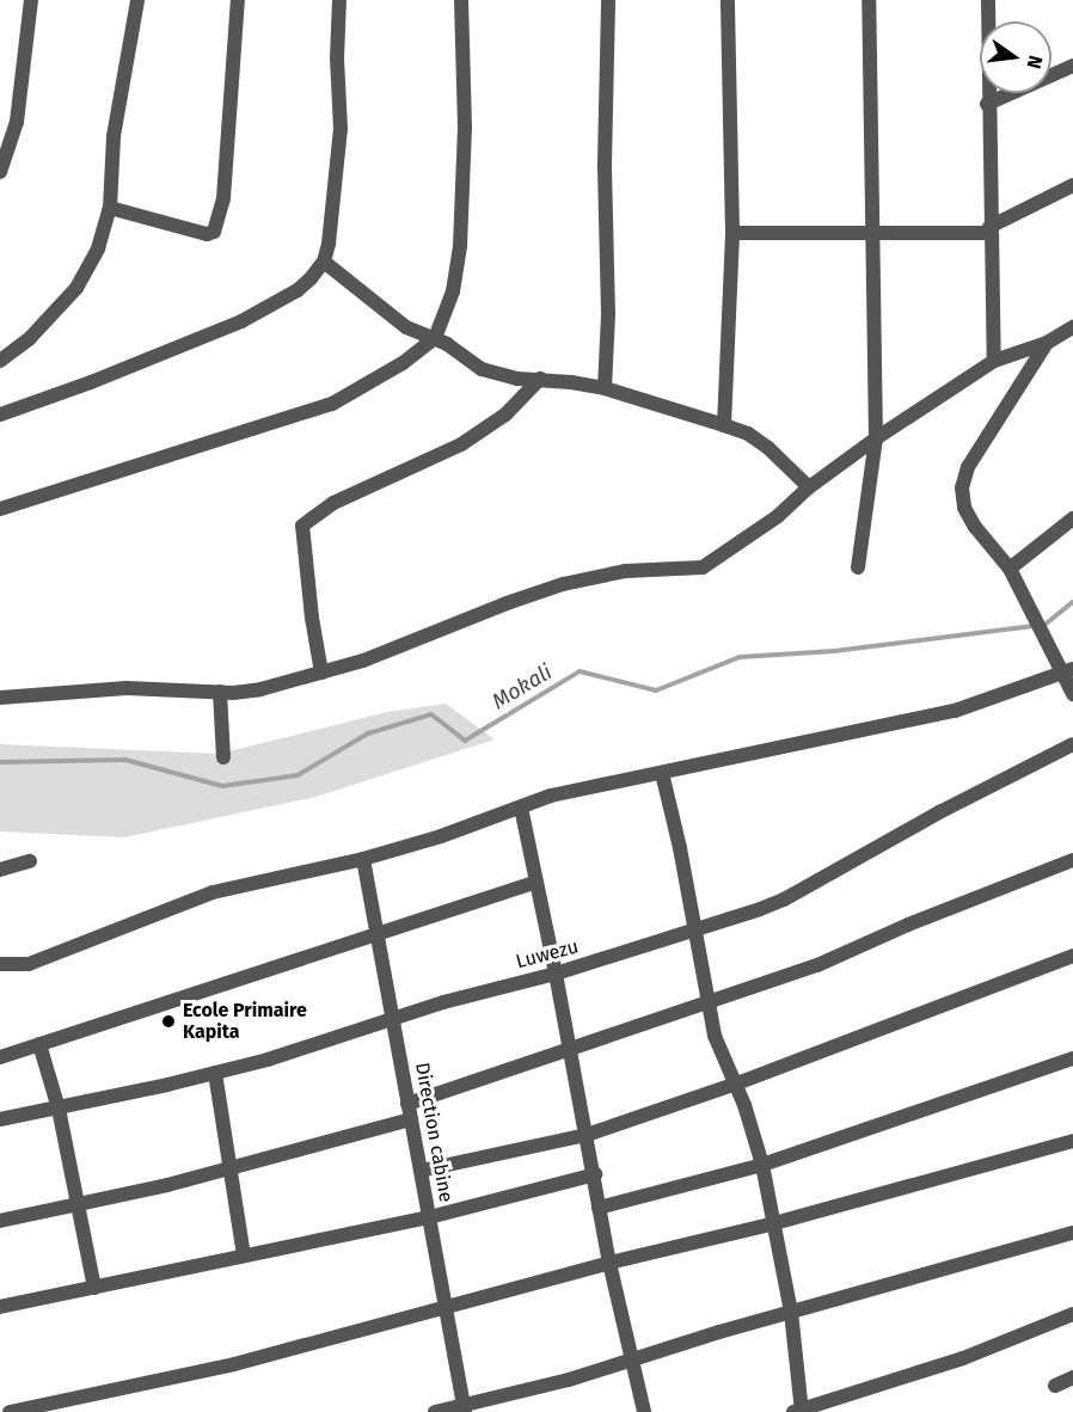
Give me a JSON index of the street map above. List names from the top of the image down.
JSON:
{
  "streets": {
    "street": ["Luwezu", "Direction cabine"]
  },
  "crossings": [
    ["Luwezu", "Direction cabine"]
  ],
  "water": ["Mokali"],
  "places": ["Ecole Primaire Kapita"],
  "north": "right"
}
